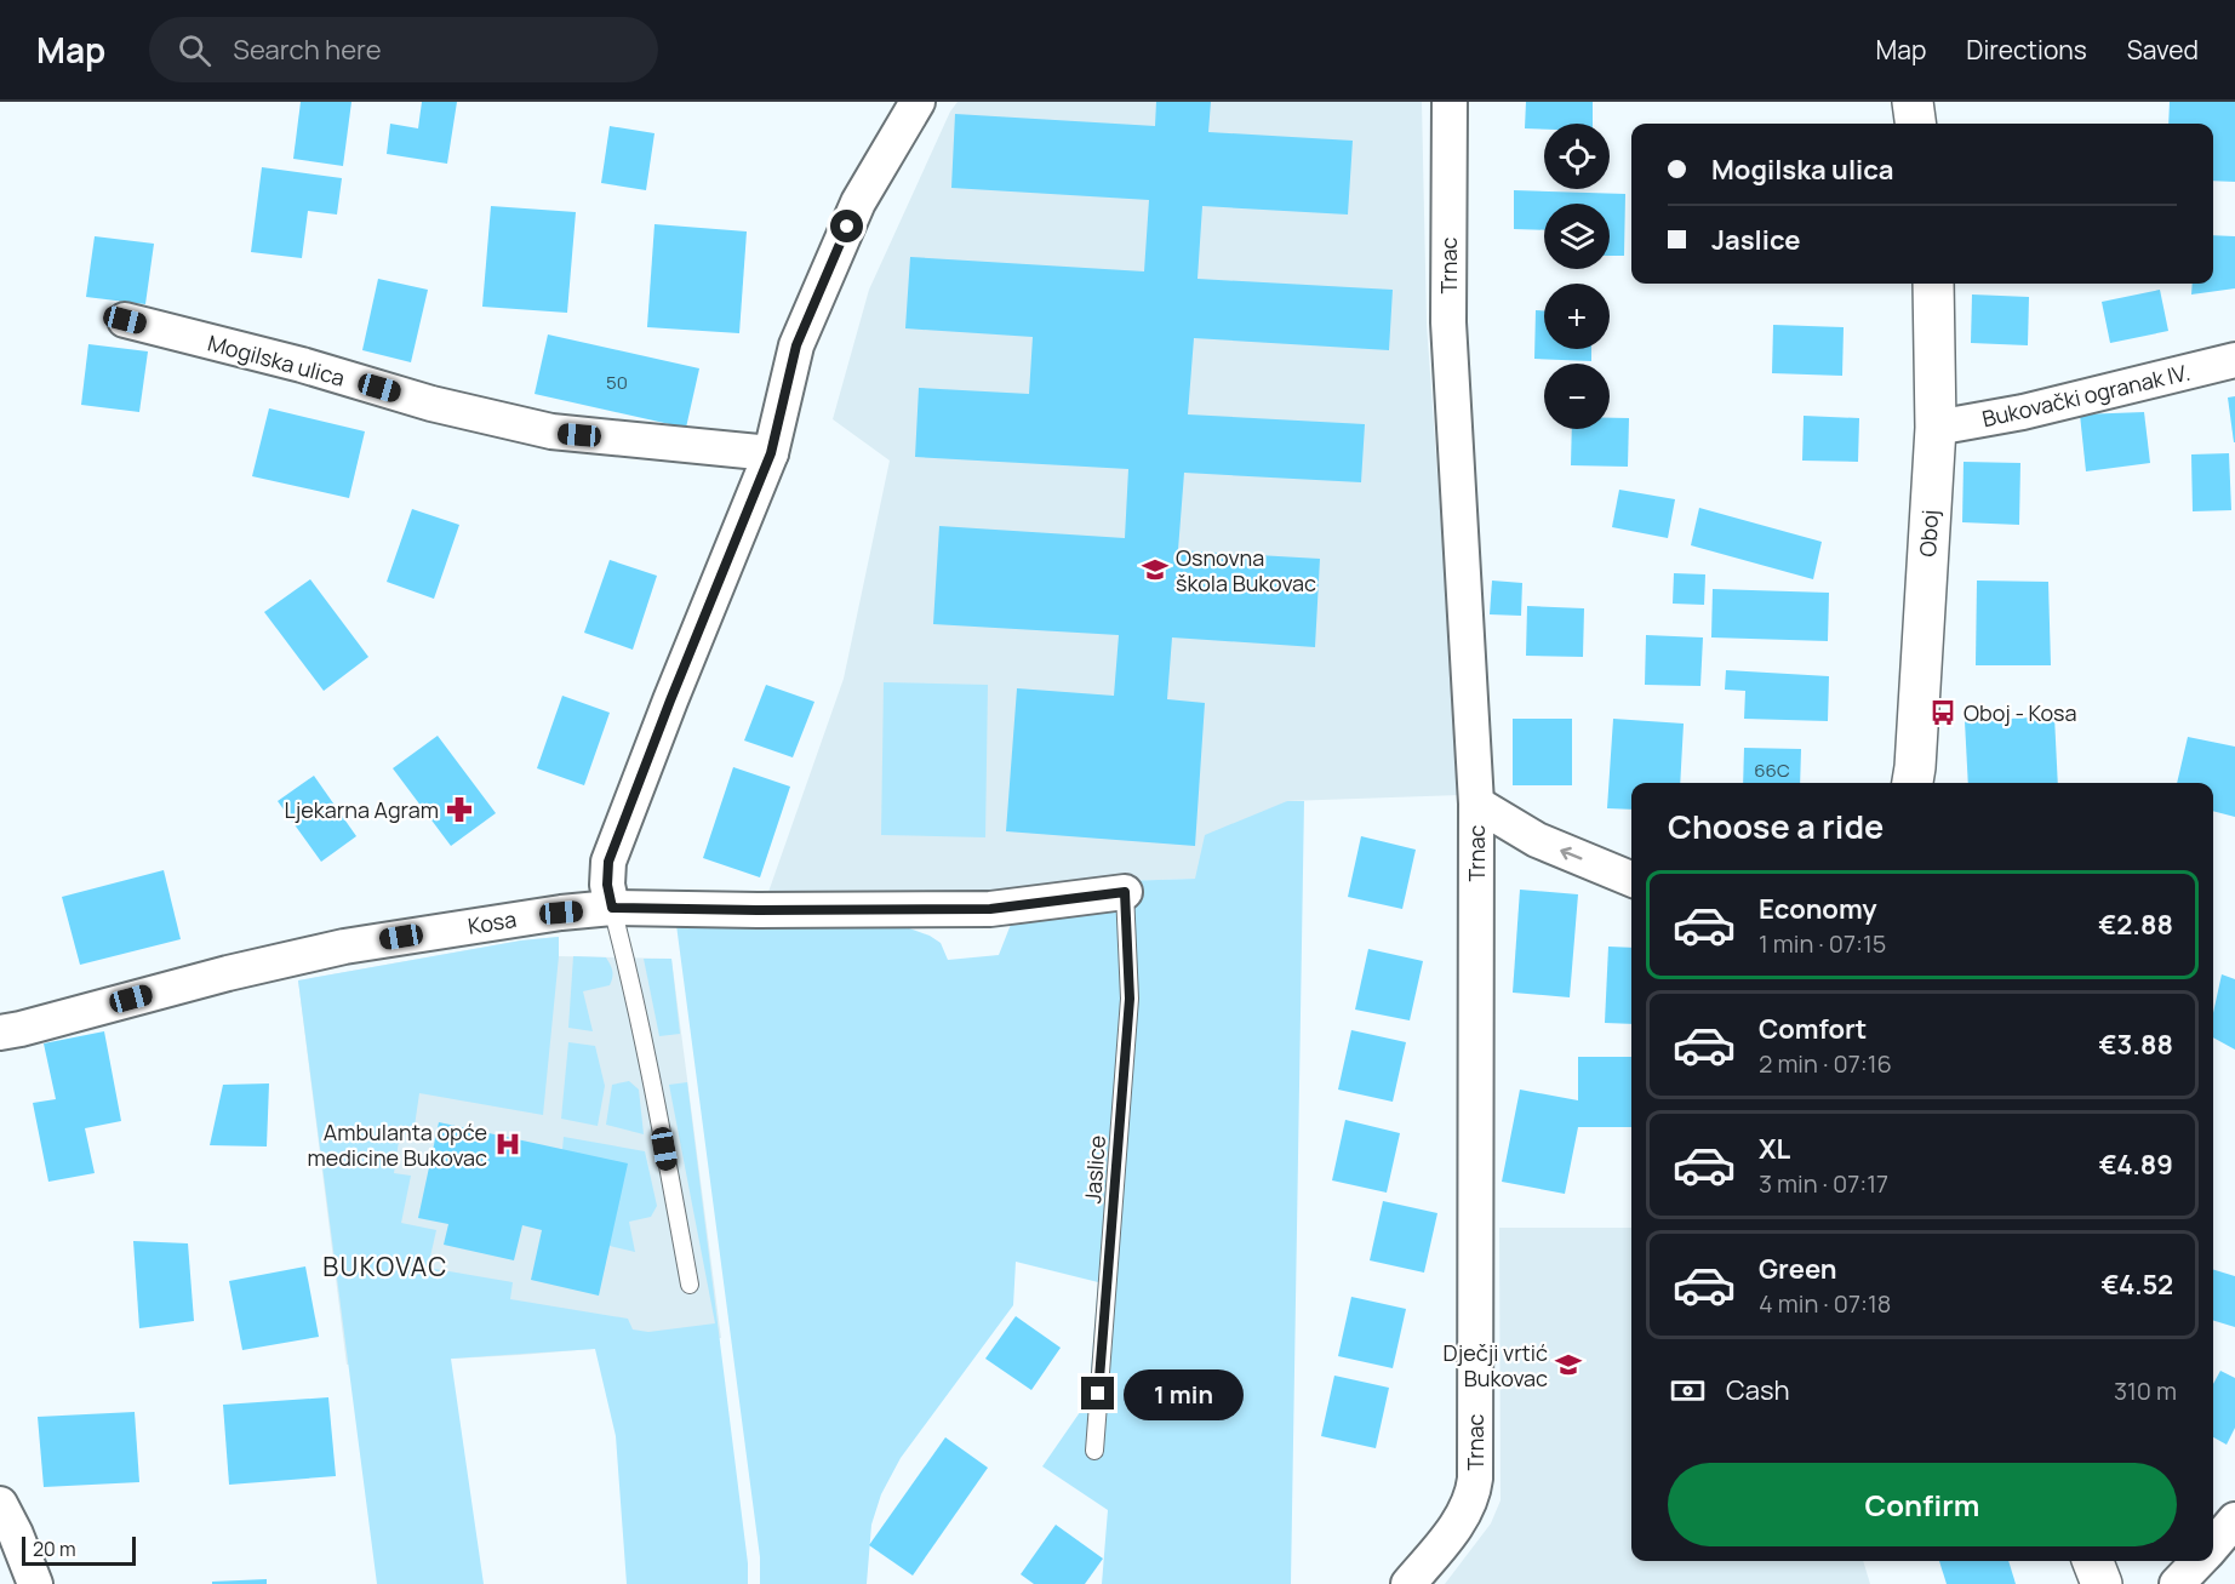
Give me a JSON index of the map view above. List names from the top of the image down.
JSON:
{
  "streets": {
    "street": [
      "Trnac",
      "Mogilska ulica",
      "Bukovački ogranak IV.",
      "Oboj",
      "Kosa"
    ],
    "lane": ["Jaslice"]
  },
  "crossings": [
    ["Bukovački ogranak IV.", "Oboj"],
    ["Kosa", "Jaslice"]
  ],
  "districts": ["BUKOVAC"],
  "places": {
    "school or university": ["Osnovna škola Bukovac", "Dječji vrtić Bukovac"],
    "bus stop": ["Oboj - Kosa"],
    "pharmacy": ["Ljekarna Agram"],
    "hospital": ["Ambulanta opće medicine Bukovac"]
  },
  "house_numbers": ["50", "66C"],
  "scale_bar": "20 m",
  "page": {
    "header": "Map",
    "search": "Search here",
    "nav": ["Map", "Directions", "Saved"],
    "map_buttons": ["+", "−"],
    "banner": ["Mogilska ulica", "Jaslice"],
    "heading": "Choose a ride",
    "list": [
      {
        "name": "Economy",
        "note": "1 min · 07:15",
        "value": "€2.88"
      },
      {
        "name": "Comfort",
        "note": "2 min · 07:16",
        "value": "€3.88"
      },
      {
        "name": "XL",
        "note": "3 min · 07:17",
        "value": "€4.89"
      },
      {
        "name": "Green",
        "note": "4 min · 07:18",
        "value": "€4.52"
      }
    ],
    "pay": ["Cash", "310 m"],
    "bubble": "1 min",
    "buttons": "Confirm",
    "scale": "20 m"
  }
}
